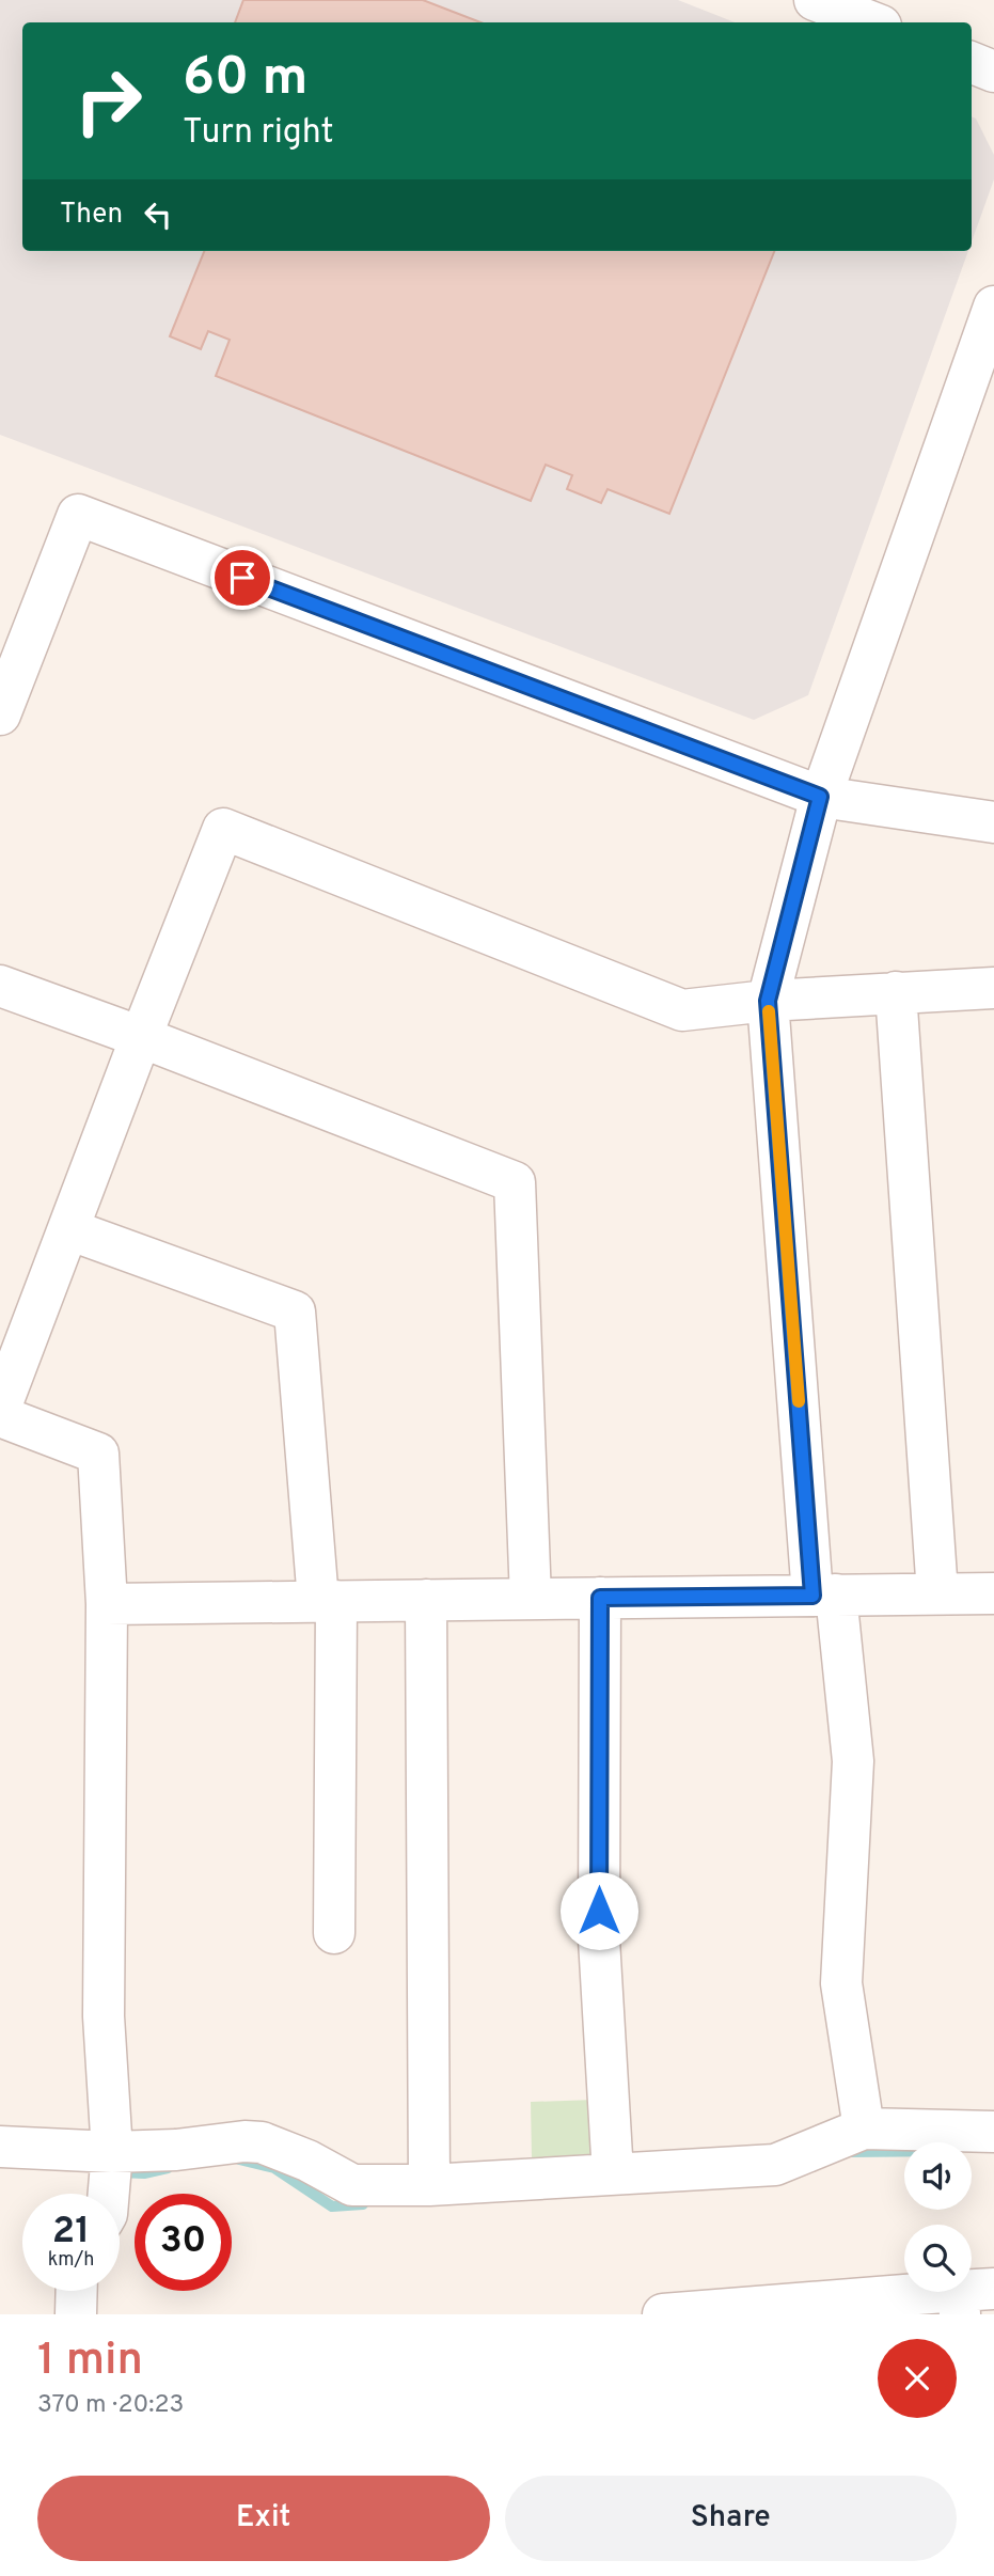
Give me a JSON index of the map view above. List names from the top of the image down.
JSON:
{
  "page": {
    "turn": ["60 m", "Turn right"],
    "then": "Then",
    "speed": "21 km/h",
    "limit": "30",
    "heading": ["1 min", "370 m · 20:23"],
    "buttons": ["Exit", "Share"]
  }
}
